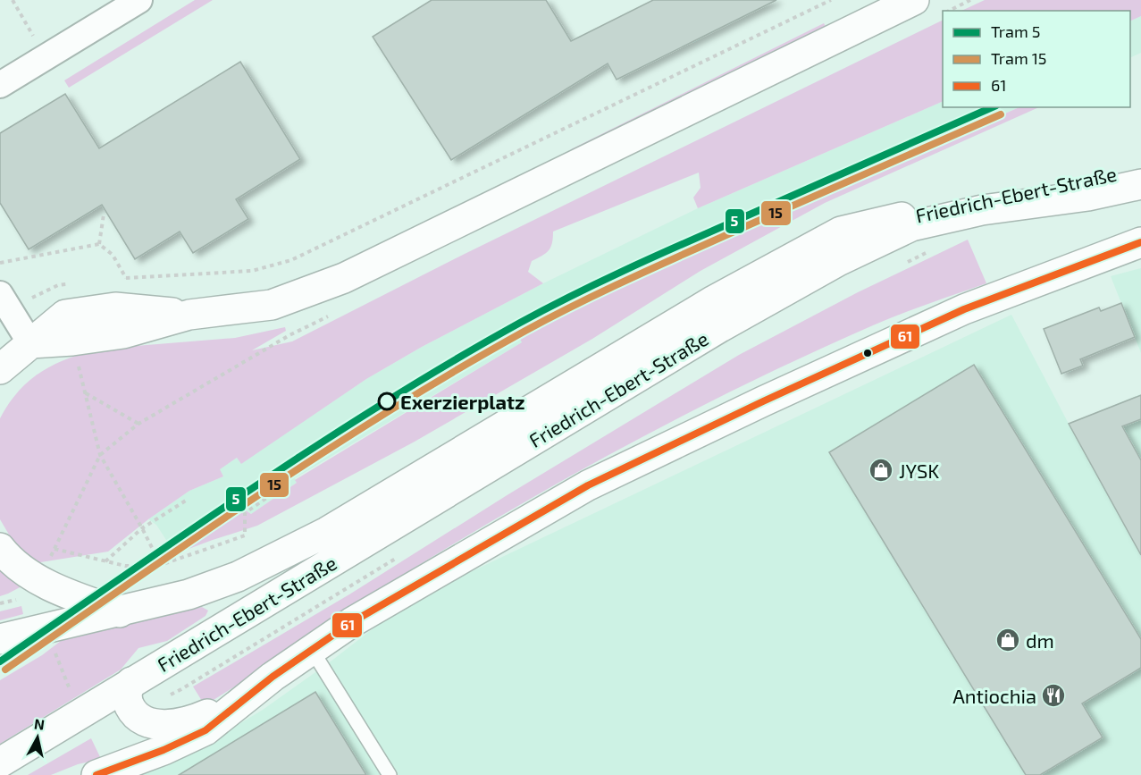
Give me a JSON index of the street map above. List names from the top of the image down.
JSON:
{
  "streets": {
    "main road": ["Friedrich-Ebert-Straße"]
  },
  "places": {
    "other": ["Exerzierplatz"],
    "shop": ["JYSK", "dm"],
    "restaurant": ["Antiochia"]
  },
  "lines": ["tram line 5", "tram line 15", "transit line 61"],
  "legend": ["Tram 5", "Tram 15", "61"],
  "north": "top"
}
